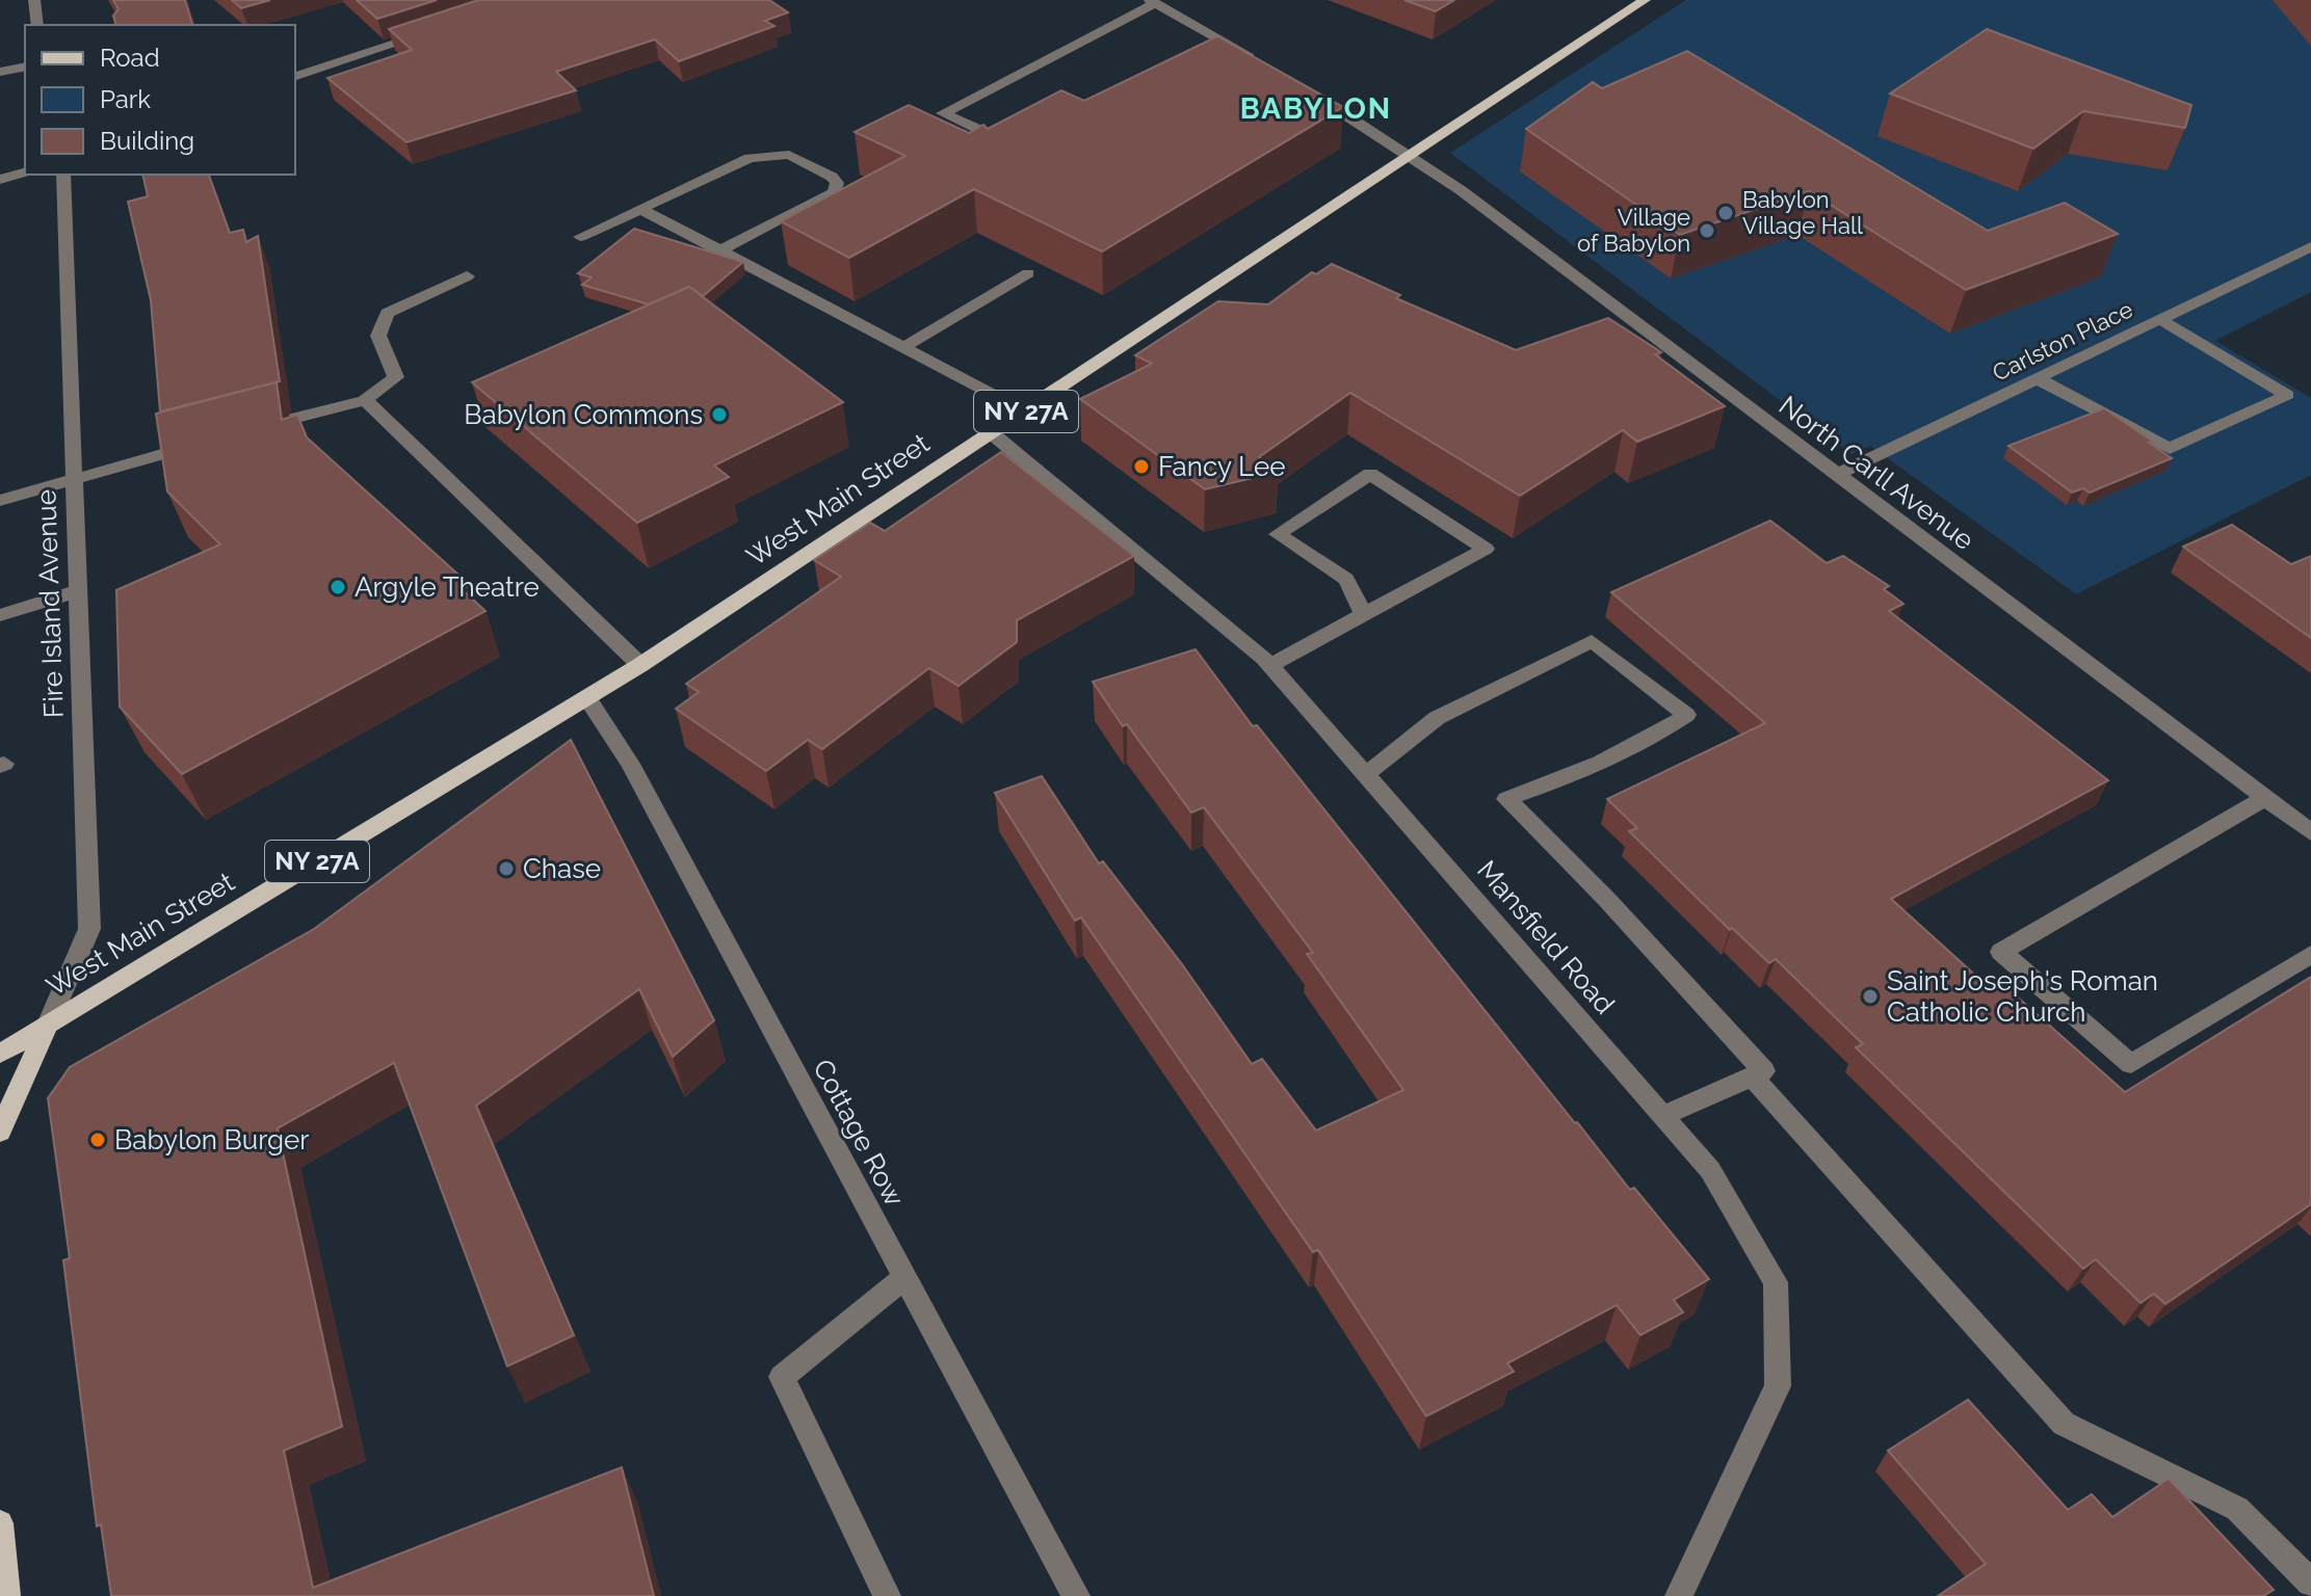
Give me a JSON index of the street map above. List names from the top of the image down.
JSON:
{
  "streets": {
    "main road": ["NY 27A", "West Main Street"],
    "street": [
      "Carlston Place",
      "North Carll Avenue",
      "Fire Island Avenue",
      "Mansfield Road",
      "Cottage Row"
    ]
  },
  "crossings": [
    ["Carlston Place", "North Carll Avenue"],
    ["NY 27A", "West Main Street"],
    ["NY 27A", "Fire Island Avenue"],
    ["North Carll Avenue", "West Main Street"],
    ["West Main Street", "Fire Island Avenue"],
    ["West Main Street", "Mansfield Road"],
    ["West Main Street", "Cottage Row"]
  ],
  "districts": ["BABYLON"],
  "places": [
    "Babylon Village Hall",
    "Village of Babylon",
    "Babylon Commons",
    "Fancy Lee",
    "Argyle Theatre",
    "Chase",
    "Saint Joseph's Roman Catholic Church",
    "Babylon Burger"
  ],
  "legend": ["Road", "Park", "Building"]
}
